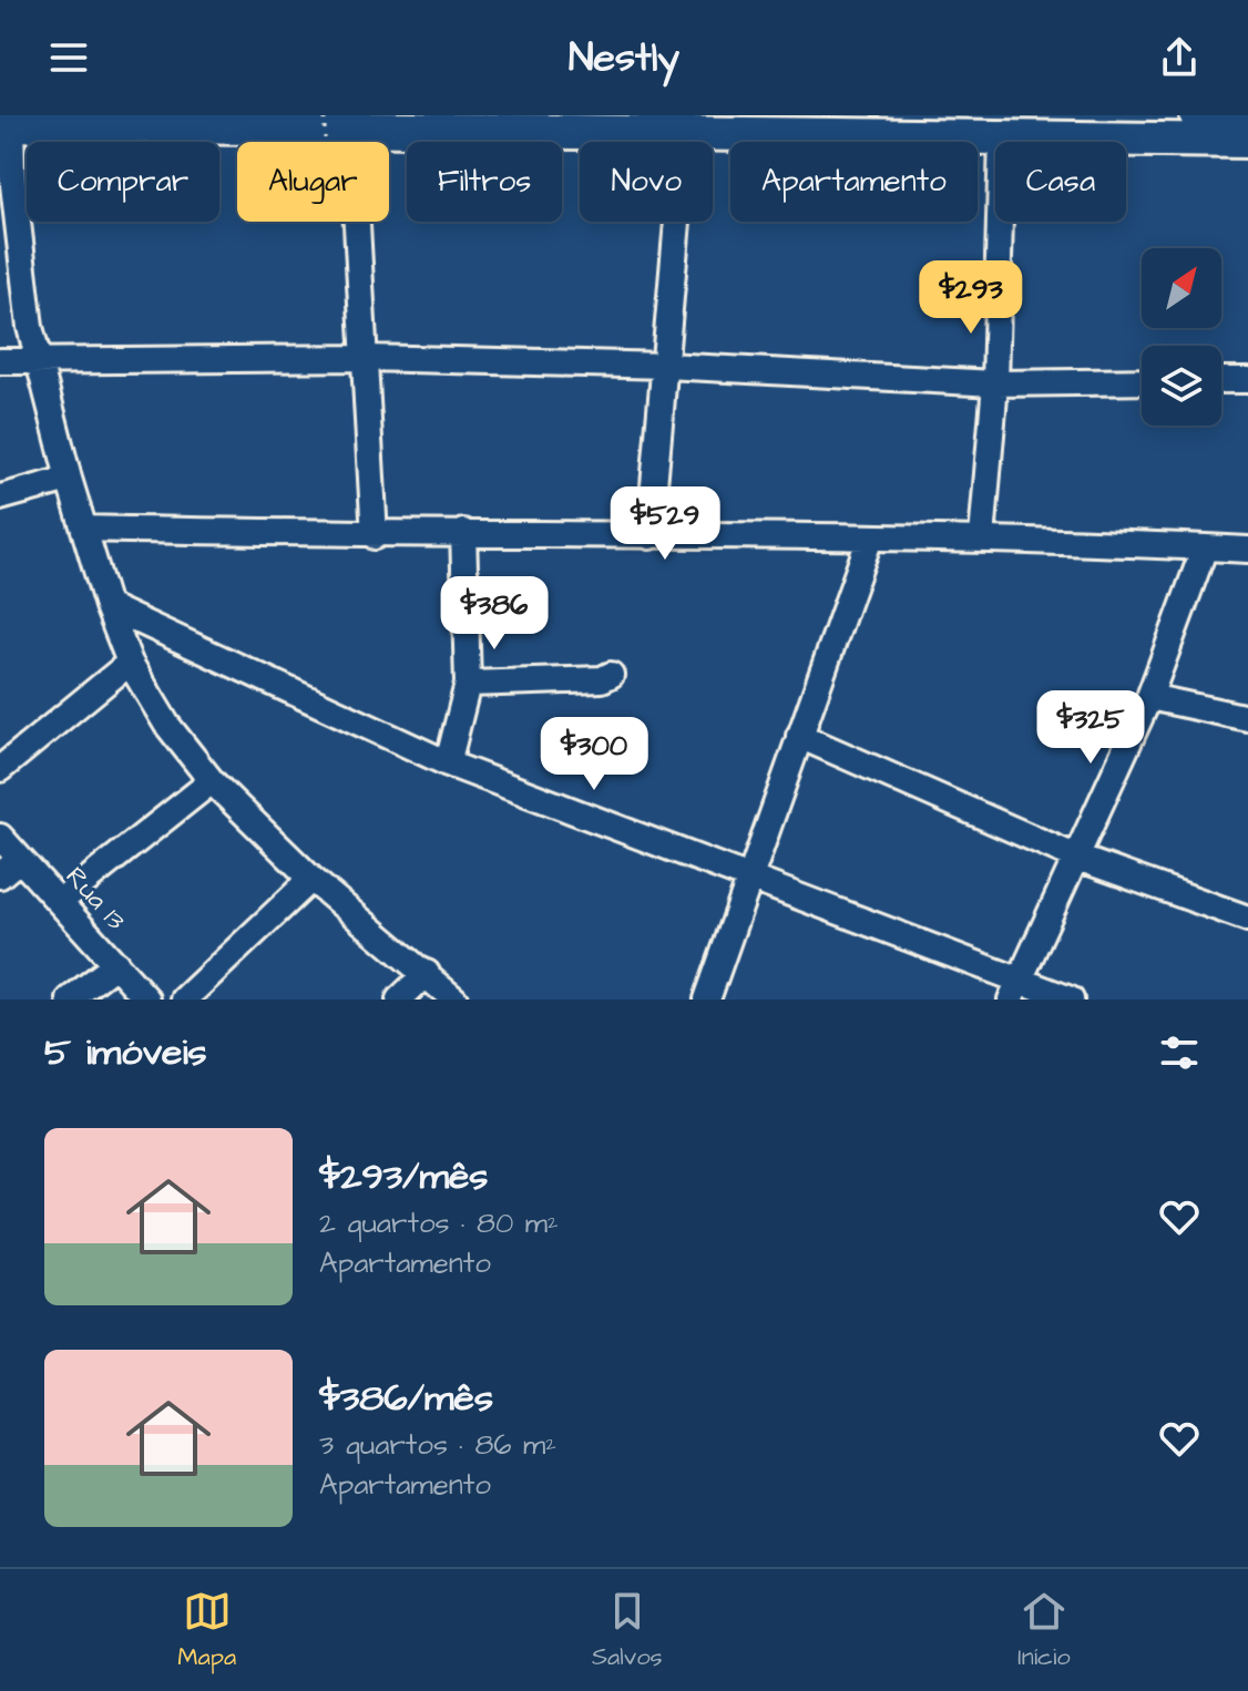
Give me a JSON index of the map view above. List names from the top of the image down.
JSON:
{
  "streets": {
    "street": ["Rua 13"]
  },
  "north": "top right",
  "page": {
    "header": "Nestly",
    "chip": [
      "Comprar",
      "Alugar",
      "Filtros",
      "Novo",
      "Apartamento",
      "Casa"
    ],
    "price": [
      "$293",
      "$529",
      "$386",
      "$325",
      "$300"
    ],
    "heading": "5 imóveis",
    "list": [
      {
        "name": "$293/mês",
        "note": "2 quartos · 80 m² · Apartamento"
      },
      {
        "name": "$386/mês",
        "note": "3 quartos · 86 m² · Apartamento"
      }
    ],
    "tabs": ["Mapa", "Salvos", "Início"]
  }
}
